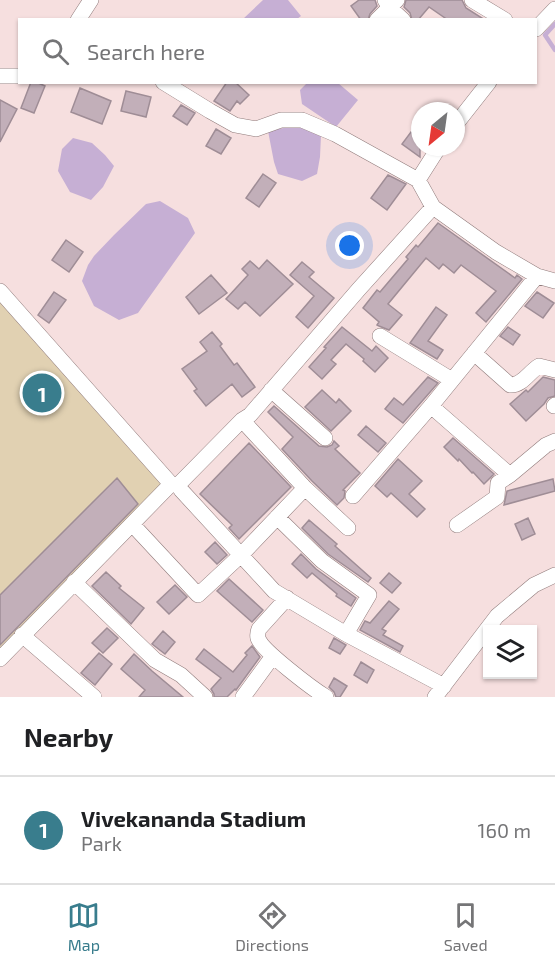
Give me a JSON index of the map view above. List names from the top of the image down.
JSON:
{
  "north": "bottom left",
  "page": {
    "search": "Search here",
    "pins": "1",
    "heading": "Nearby",
    "list": [
      {
        "mark": "1",
        "name": "Vivekananda Stadium",
        "note": "Park",
        "value": "160 m"
      }
    ],
    "nav": ["Map", "Directions", "Saved"]
  }
}
